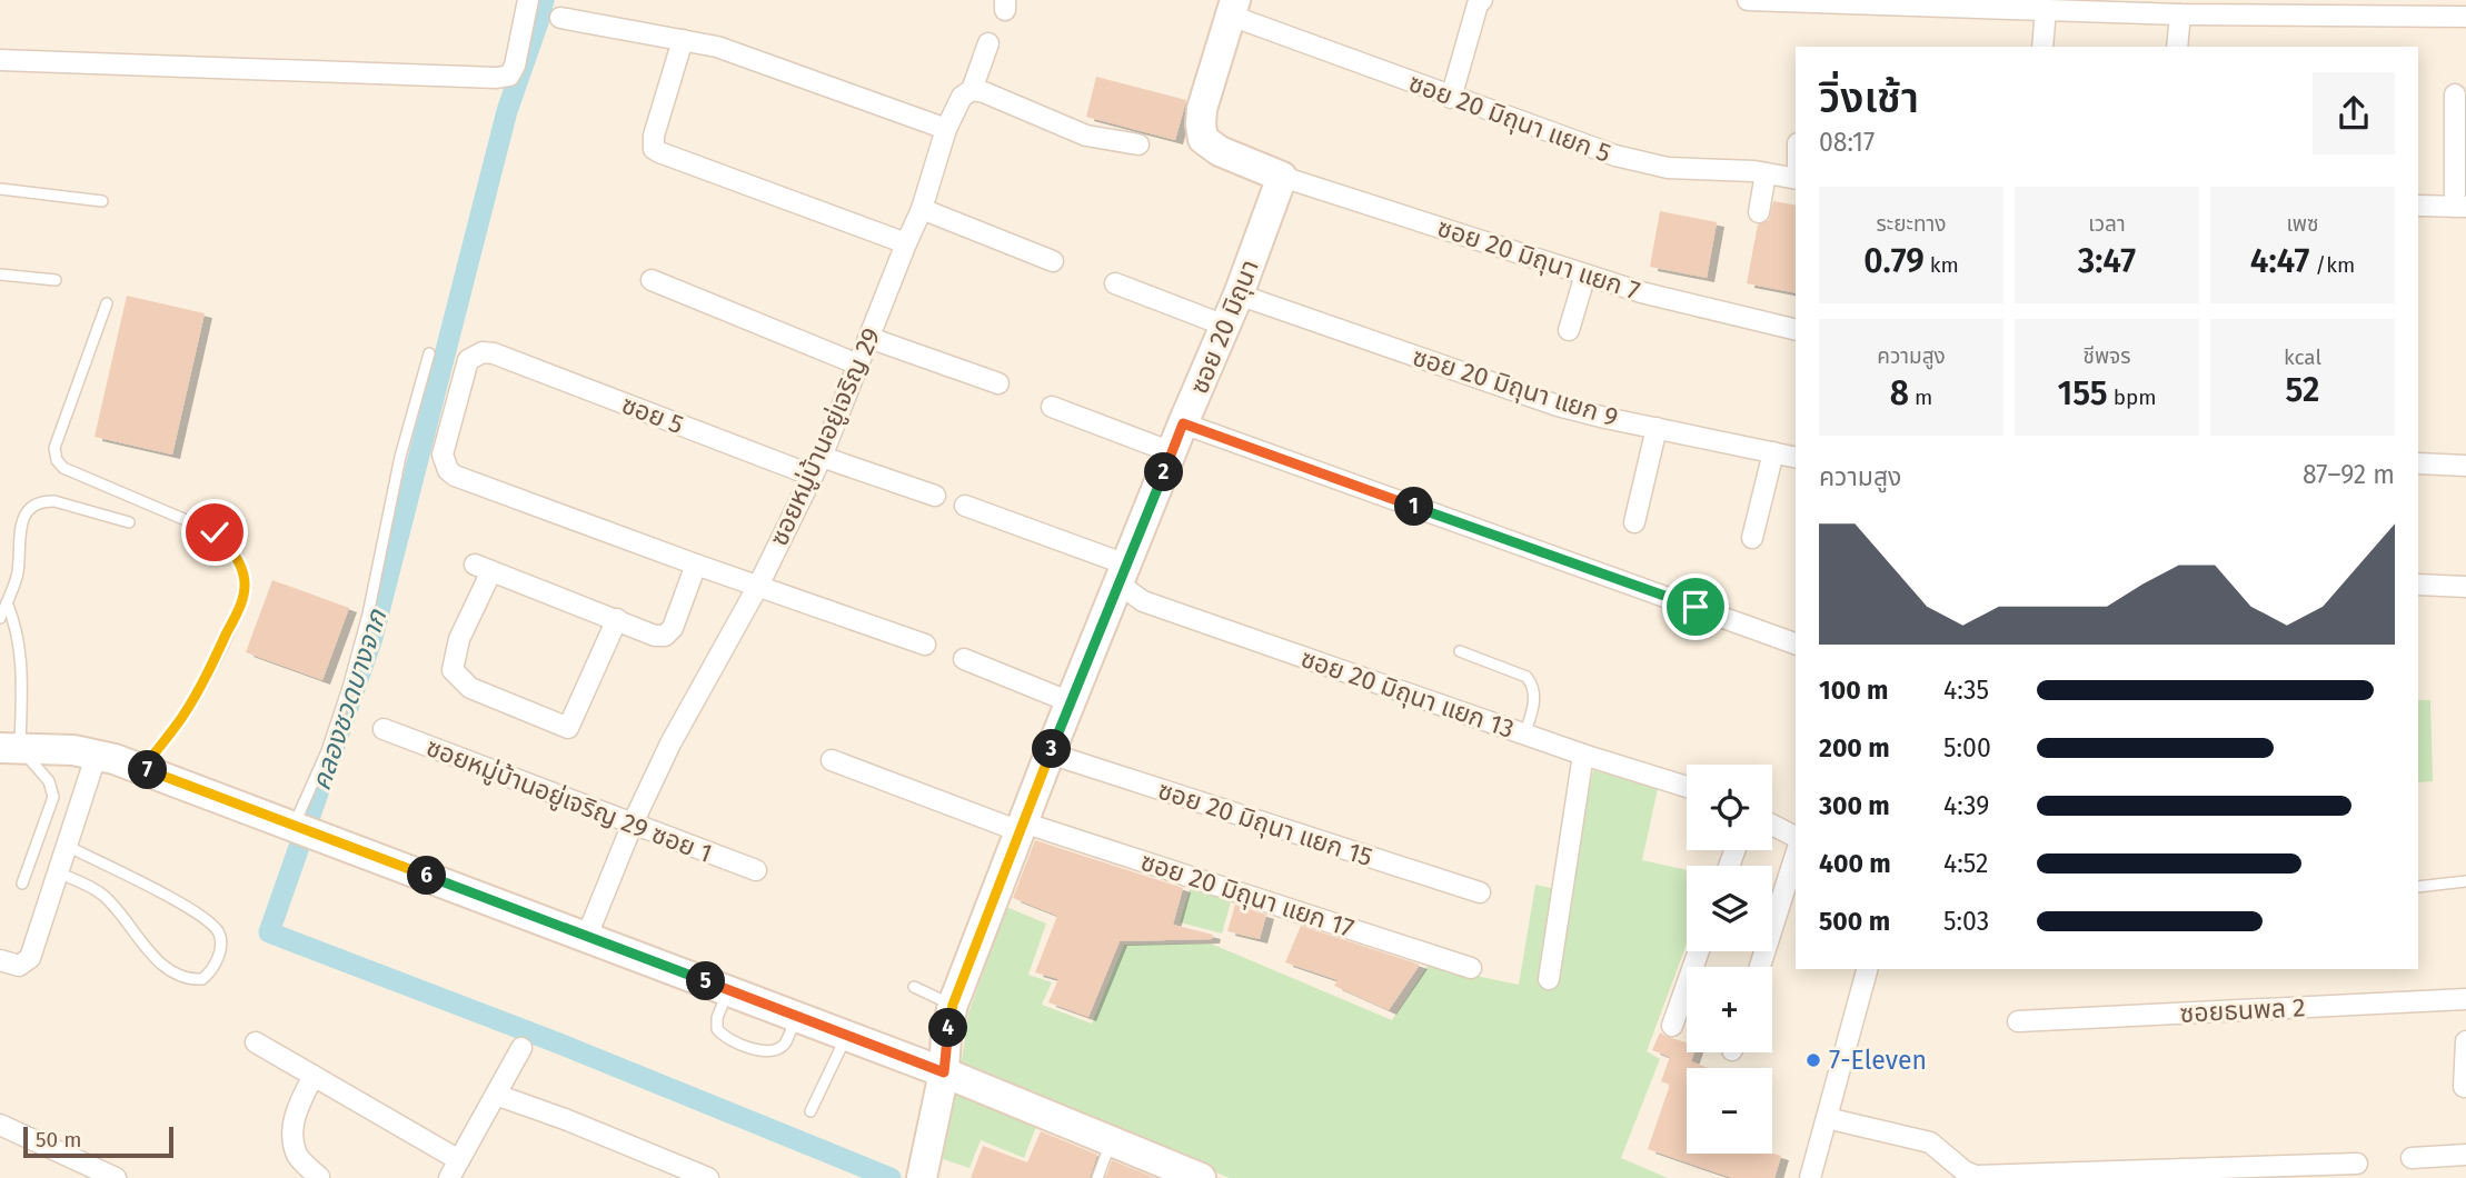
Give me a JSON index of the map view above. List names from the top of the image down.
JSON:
{
  "streets": {
    "street": [
      "ซอย 20 มิถุนา แยก 5",
      "ซอย 20 มิถุนา แยก 7",
      "ซอย 20 มิถุนา",
      "ซอย 20 มิถุนา แยก 9",
      "ซอย 5",
      "ซอยหมู่บ้านอยู่เจริญ 29",
      "ซอย 20 มิถุนา แยก 13",
      "ซอยหมู่บ้านอยู่เจริญ 29 ซอย 1",
      "ซอย 20 มิถุนา แยก 15",
      "ซอย 20 มิถุนา แยก 17",
      "ซอยธนพล 2"
    ]
  },
  "crossings": [
    ["ซอย 20 มิถุนา แยก 7", "ซอย 20 มิถุนา"],
    ["ซอย 20 มิถุนา", "ซอย 20 มิถุนา แยก 9"],
    ["ซอย 20 มิถุนา", "ซอย 20 มิถุนา แยก 13"],
    ["ซอย 20 มิถุนา", "ซอย 20 มิถุนา แยก 15"],
    ["ซอย 20 มิถุนา", "ซอย 20 มิถุนา แยก 17"],
    ["ซอย 5", "ซอยหมู่บ้านอยู่เจริญ 29"],
    ["ซอยหมู่บ้านอยู่เจริญ 29", "ซอยหมู่บ้านอยู่เจริญ 29 ซอย 1"]
  ],
  "water": ["คลองชวดบางจาก"],
  "places": ["7-Eleven"],
  "scale_bar": "50 m",
  "page": {
    "heading": ["วิ่งเช้า", "08:17"],
    "stats": [
      ["ระยะทาง", "0.79 km"],
      ["เวลา", "3:47"],
      ["เพซ", "4:47 /km"],
      ["ความสูง", "8 m"],
      ["ชีพจร", "155 bpm"],
      ["kcal", "52"]
    ],
    "chart": ["ความสูง", "87–92 m"],
    "pins": [
      "2",
      "1",
      "3",
      "7",
      "6",
      "5",
      "4"
    ],
    "list": [
      {
        "name": "100 m",
        "note": "4:35"
      },
      {
        "name": "200 m",
        "note": "5:00"
      },
      {
        "name": "300 m",
        "note": "4:39"
      },
      {
        "name": "400 m",
        "note": "4:52"
      },
      {
        "name": "500 m",
        "note": "5:03"
      }
    ],
    "map_buttons": ["+", "−"],
    "scale": "50 m"
  }
}
